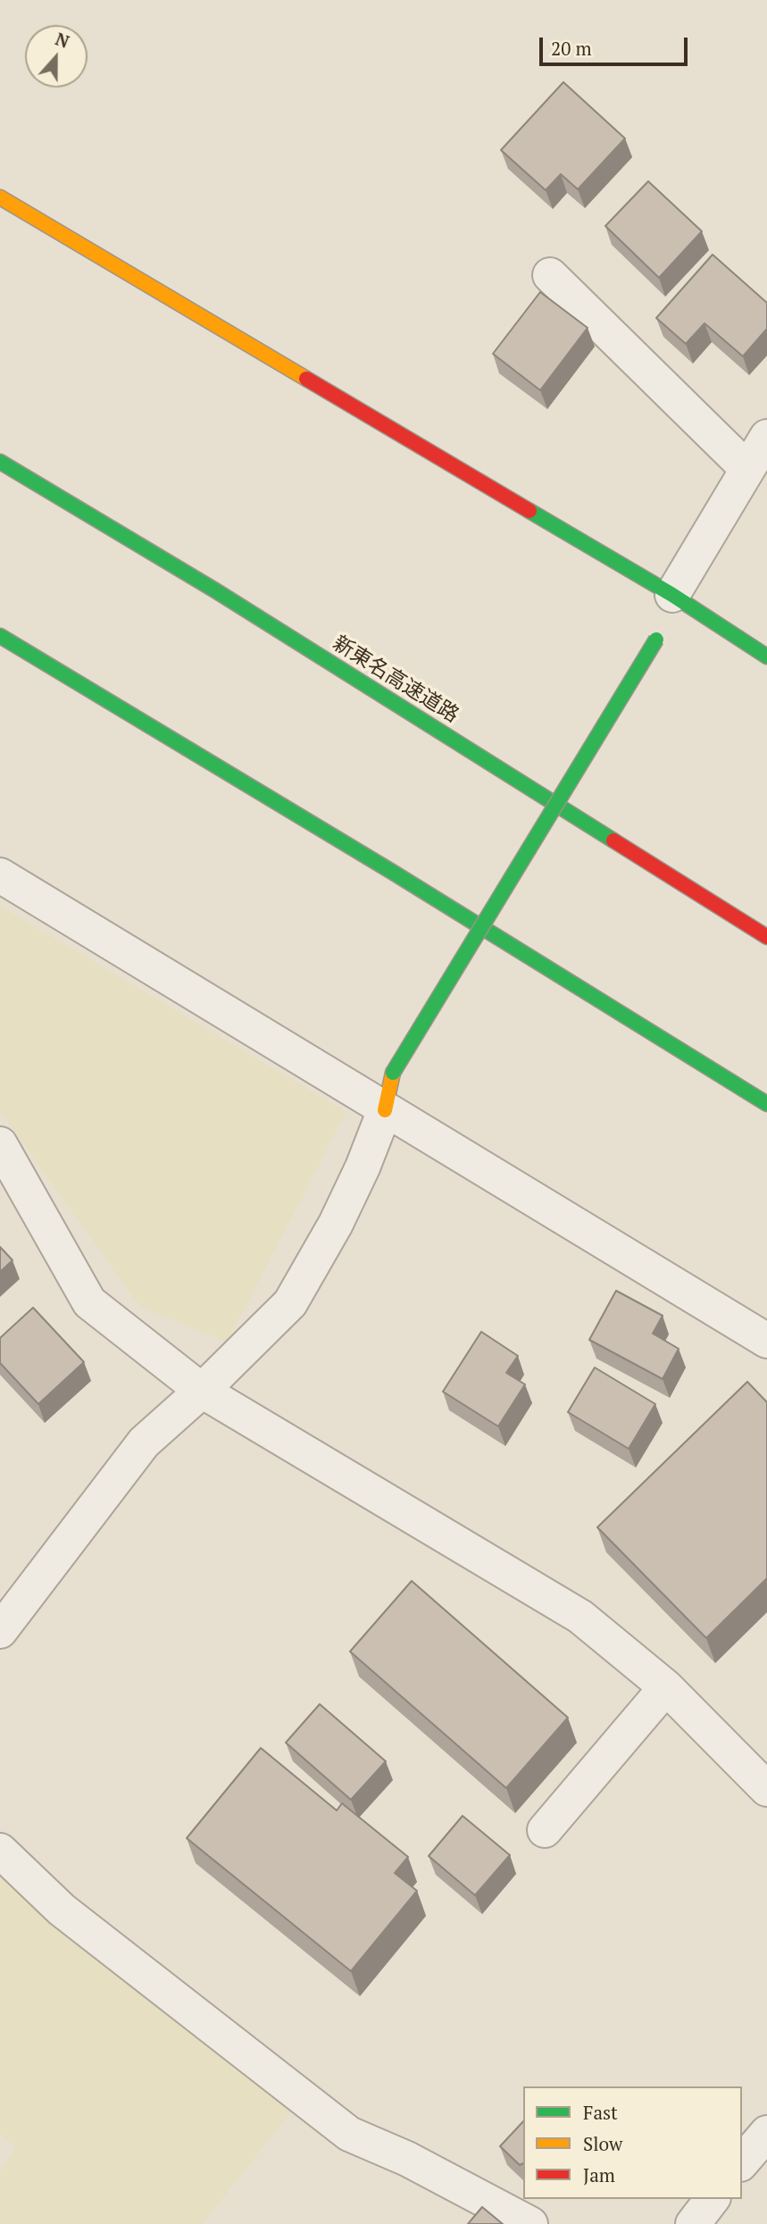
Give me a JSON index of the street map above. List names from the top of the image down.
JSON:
{
  "streets": {
    "main road": ["新東名高速道路"]
  },
  "legend": ["Fast", "Slow", "Jam"],
  "scale_bar": "20 m",
  "north": "top"
}
